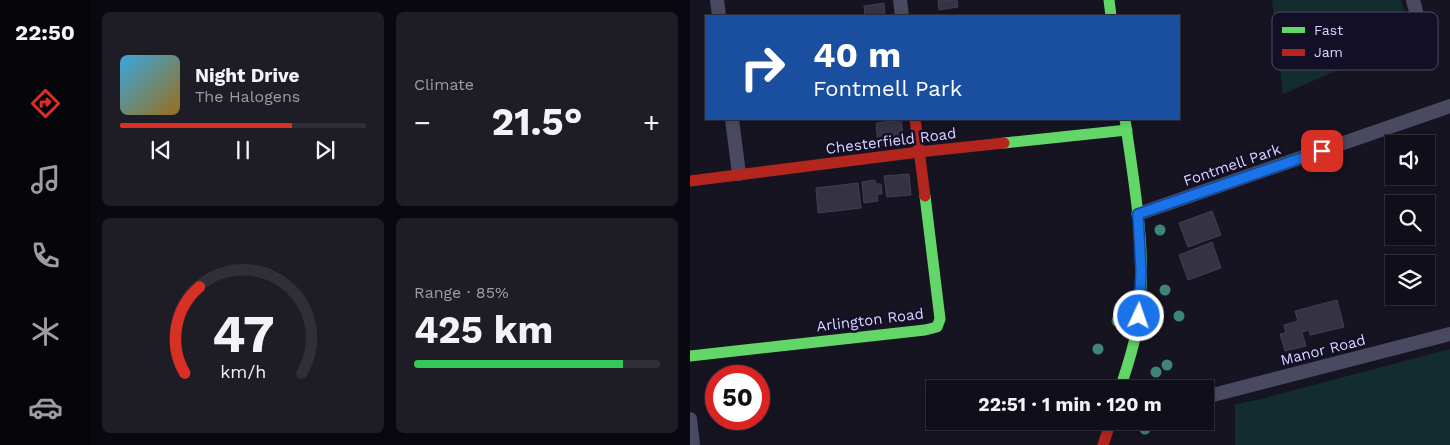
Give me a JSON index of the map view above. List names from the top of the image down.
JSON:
{
  "streets": {
    "street": [
      "Chesterfield Road",
      "Fontmell Park",
      "Arlington Road",
      "Manor Road"
    ]
  },
  "crossings": [
    ["Chesterfield Road", "Arlington Road"]
  ],
  "legend": ["Fast", "Jam"],
  "page": {
    "tabs": "22:50",
    "tile": [
      "Climate",
      ["Range · 85%", "425 km"]
    ],
    "turn": ["40 m", "Fontmell Park"],
    "song": ["Night Drive", "The Halogens"],
    "heat": ["−", "21.5°", "+"],
    "limit": "50",
    "trip": "22:51 · 1 min · 120 m",
    "gauge": ["47", "km/h"]
  }
}
